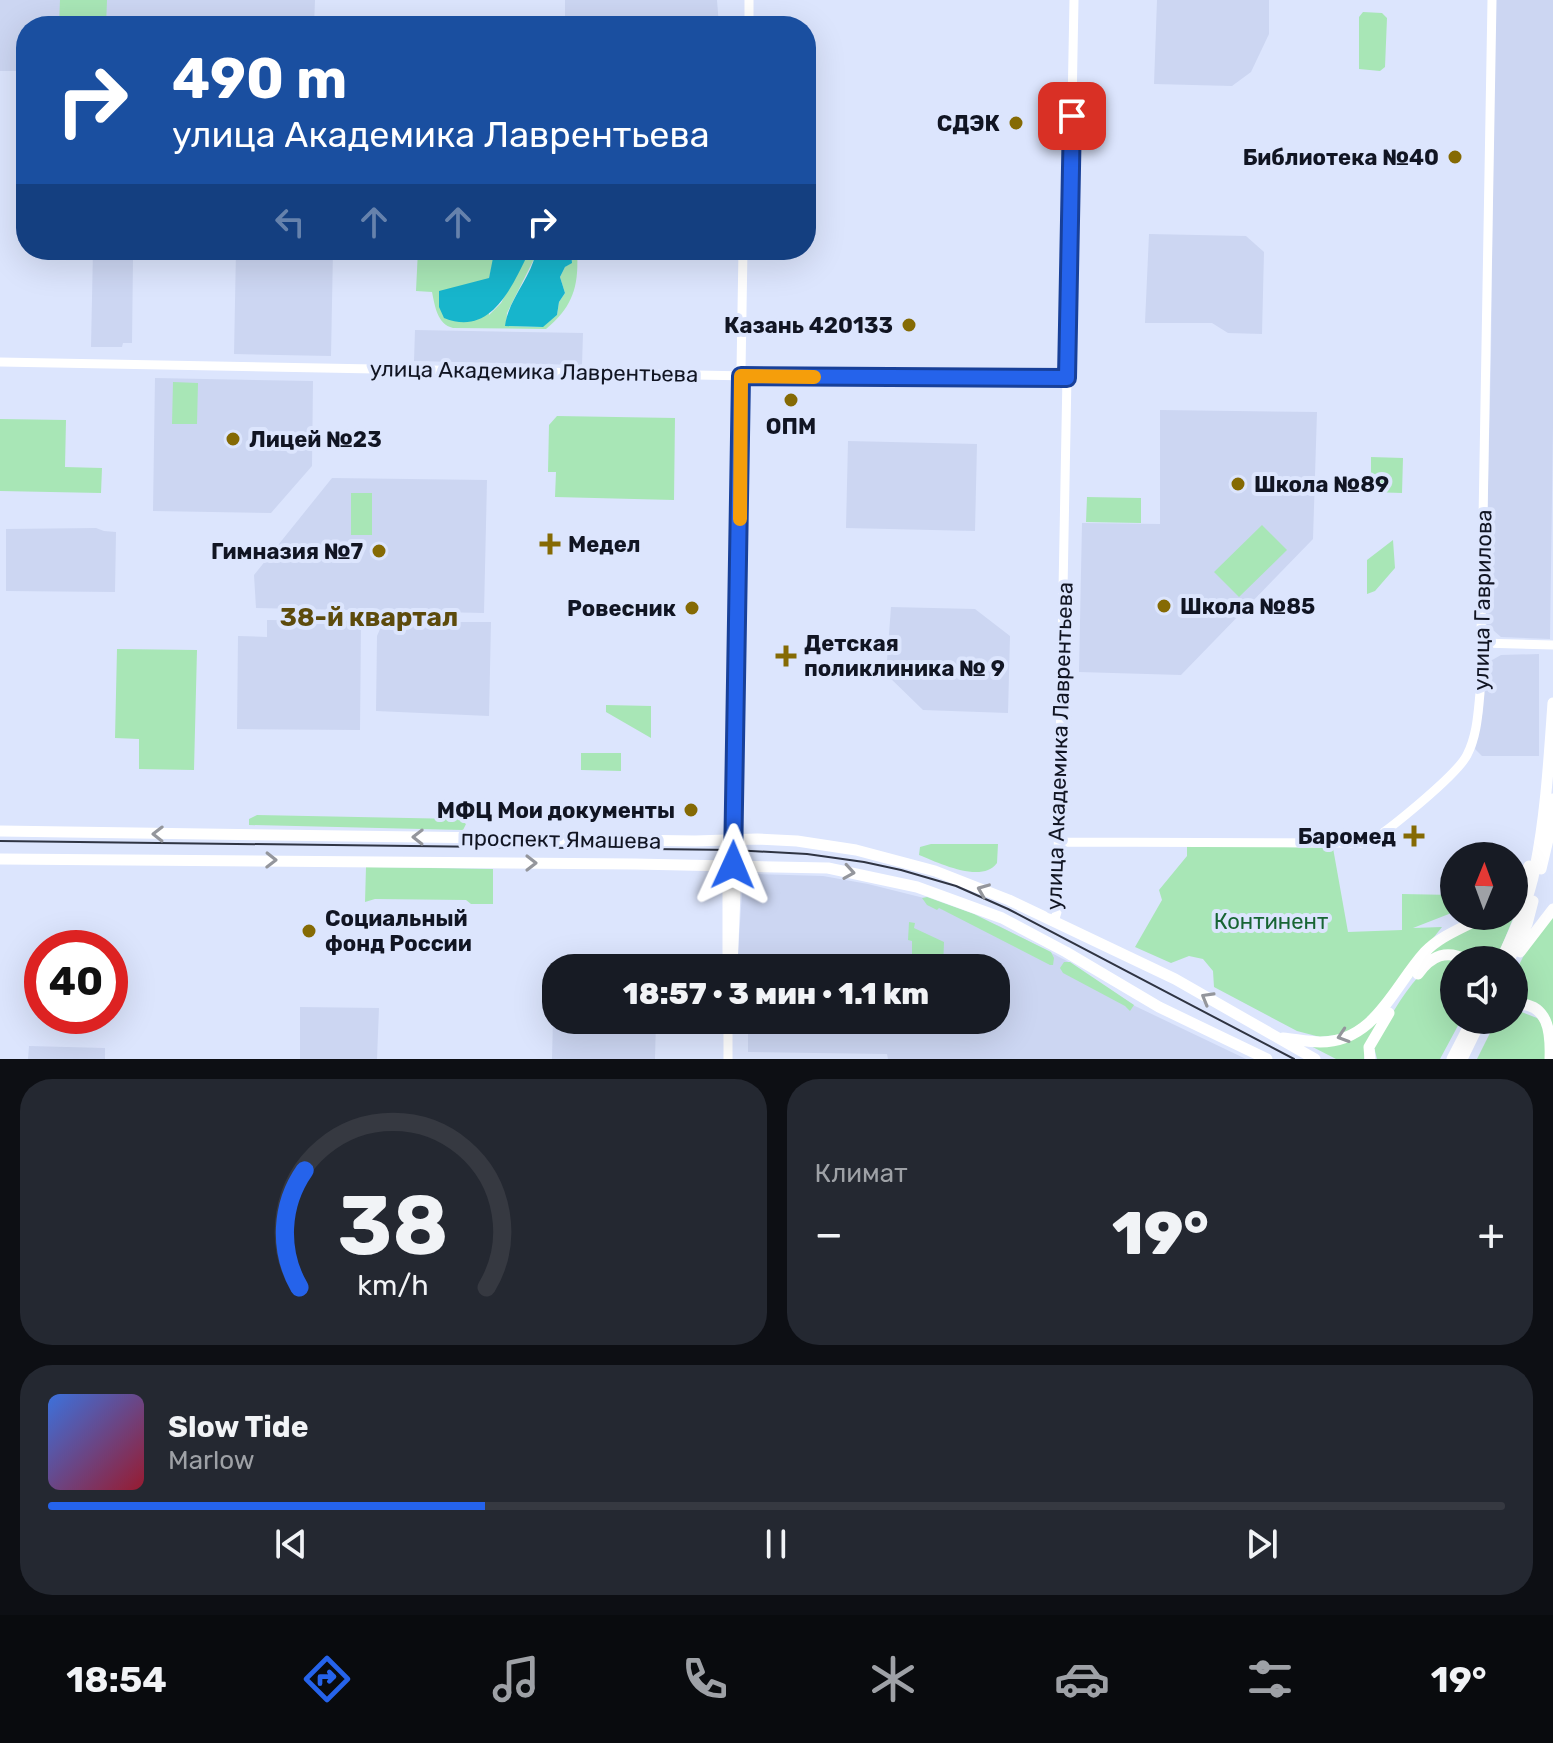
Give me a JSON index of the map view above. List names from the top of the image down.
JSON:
{
  "streets": {
    "main road": ["проспект Ямашева"],
    "street": ["улица Академика Лаврентьева", "улица Гаврилова"]
  },
  "crossings": [
    ["улица Академика Лаврентьева", "улица Гаврилова"],
    ["улица Академика Лаврентьева", "проспект Ямашева"]
  ],
  "districts": ["38-й квартал"],
  "parks": ["Континент"],
  "places": {
    "other": [
      "СДЭК",
      "Библиотека №40",
      "Казань 420133",
      "ОПМ",
      "Лицей №23",
      "Школа №89",
      "Гимназия №7",
      "Школа №85",
      "Ровесник",
      "МФЦ Мои документы",
      "Социальный фонд России"
    ],
    "health": ["Медел", "Детская поликлиника № 9", "Баромед"]
  },
  "north": "top",
  "page": {
    "turn": ["490 m", "улица Академика Лаврентьева"],
    "limit": "40",
    "trip": "18:57 · 3 мин · 1.1 km",
    "tile": "Климат",
    "heat": ["−", "19°", "+"],
    "song": ["Slow Tide", "Marlow"],
    "tabs": ["18:54", "19°"],
    "gauge": ["38", "km/h"]
  }
}
